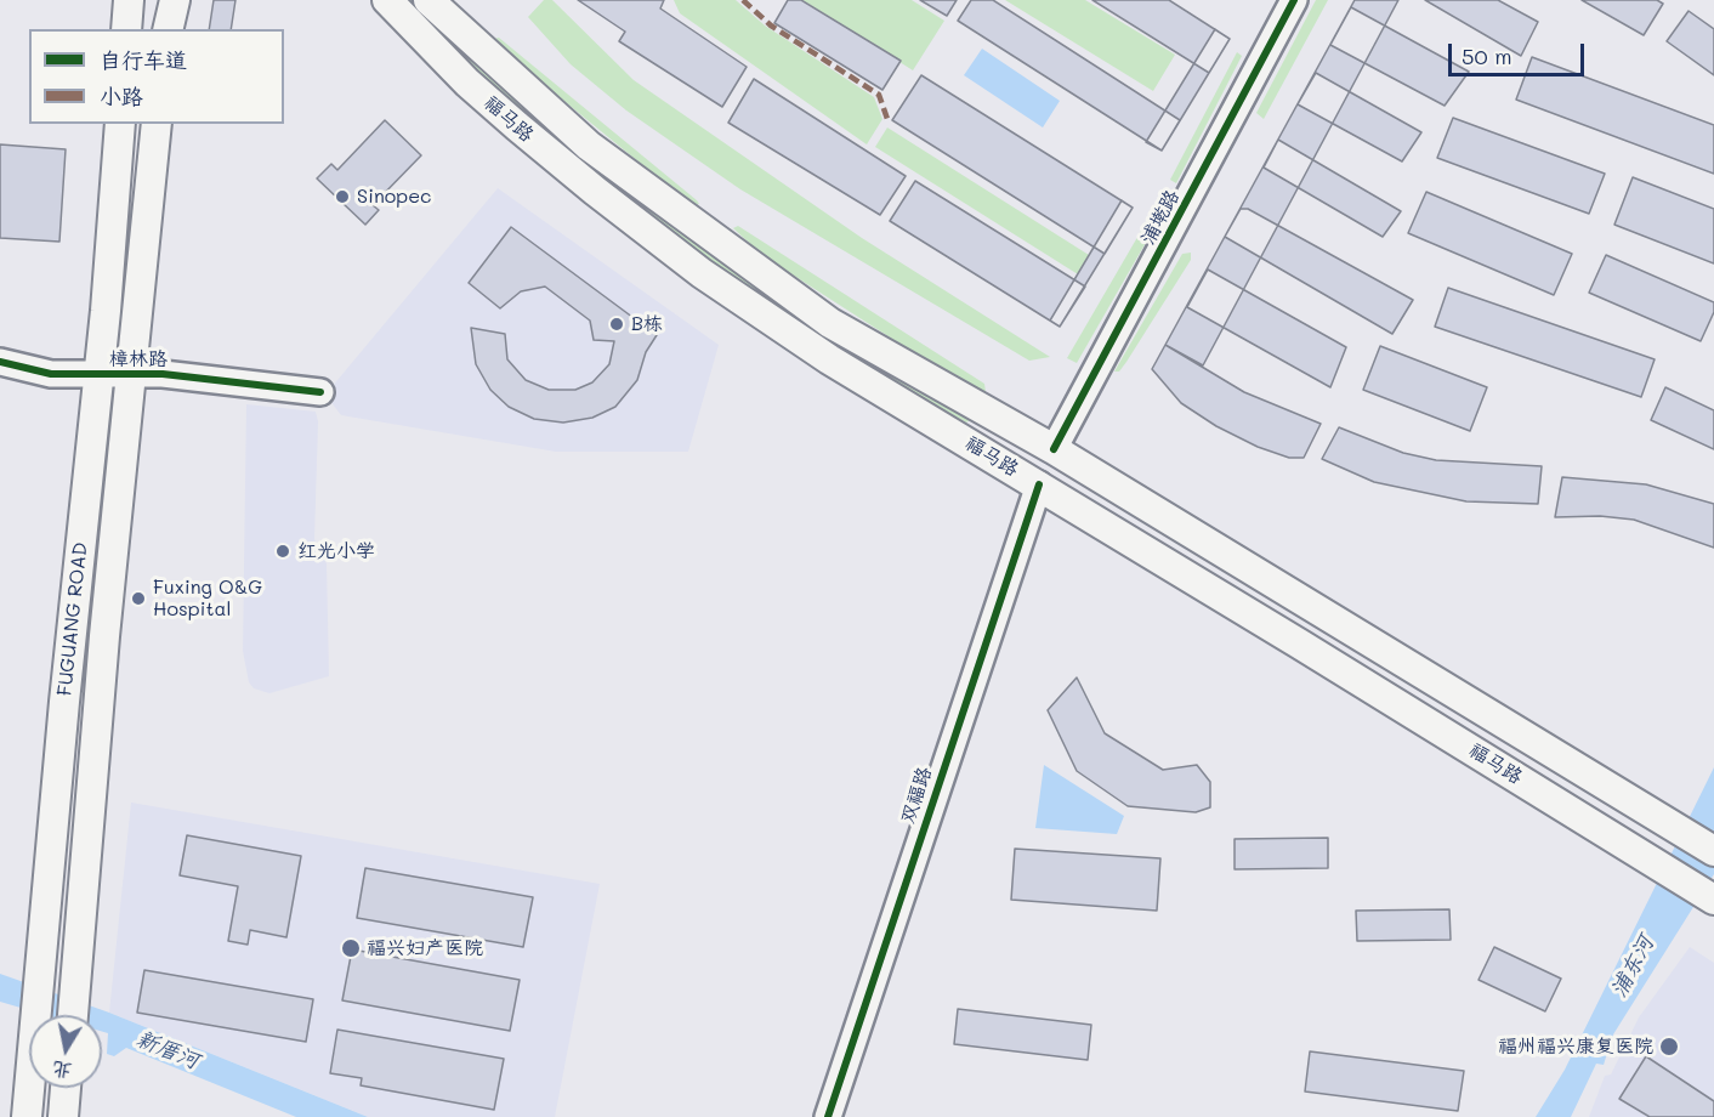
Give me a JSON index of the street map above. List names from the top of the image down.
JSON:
{
  "streets": {
    "main road": ["福马路", "FUGUANG ROAD"],
    "street": ["浦墘路", "樟林路", "双福路"]
  },
  "crossings": [
    ["福马路", "浦墘路"],
    ["福马路", "双福路"],
    ["樟林路", "FUGUANG ROAD"]
  ],
  "water": ["浦东河", "新厝河"],
  "places": [
    "Sinopec",
    "B栋",
    "红光小学",
    "Fuxing O&G Hospital",
    "福兴妇产医院",
    "福州福兴康复医院"
  ],
  "legend": ["自行车道", "小路"],
  "scale_bar": "50 m",
  "north": "bottom"
}
